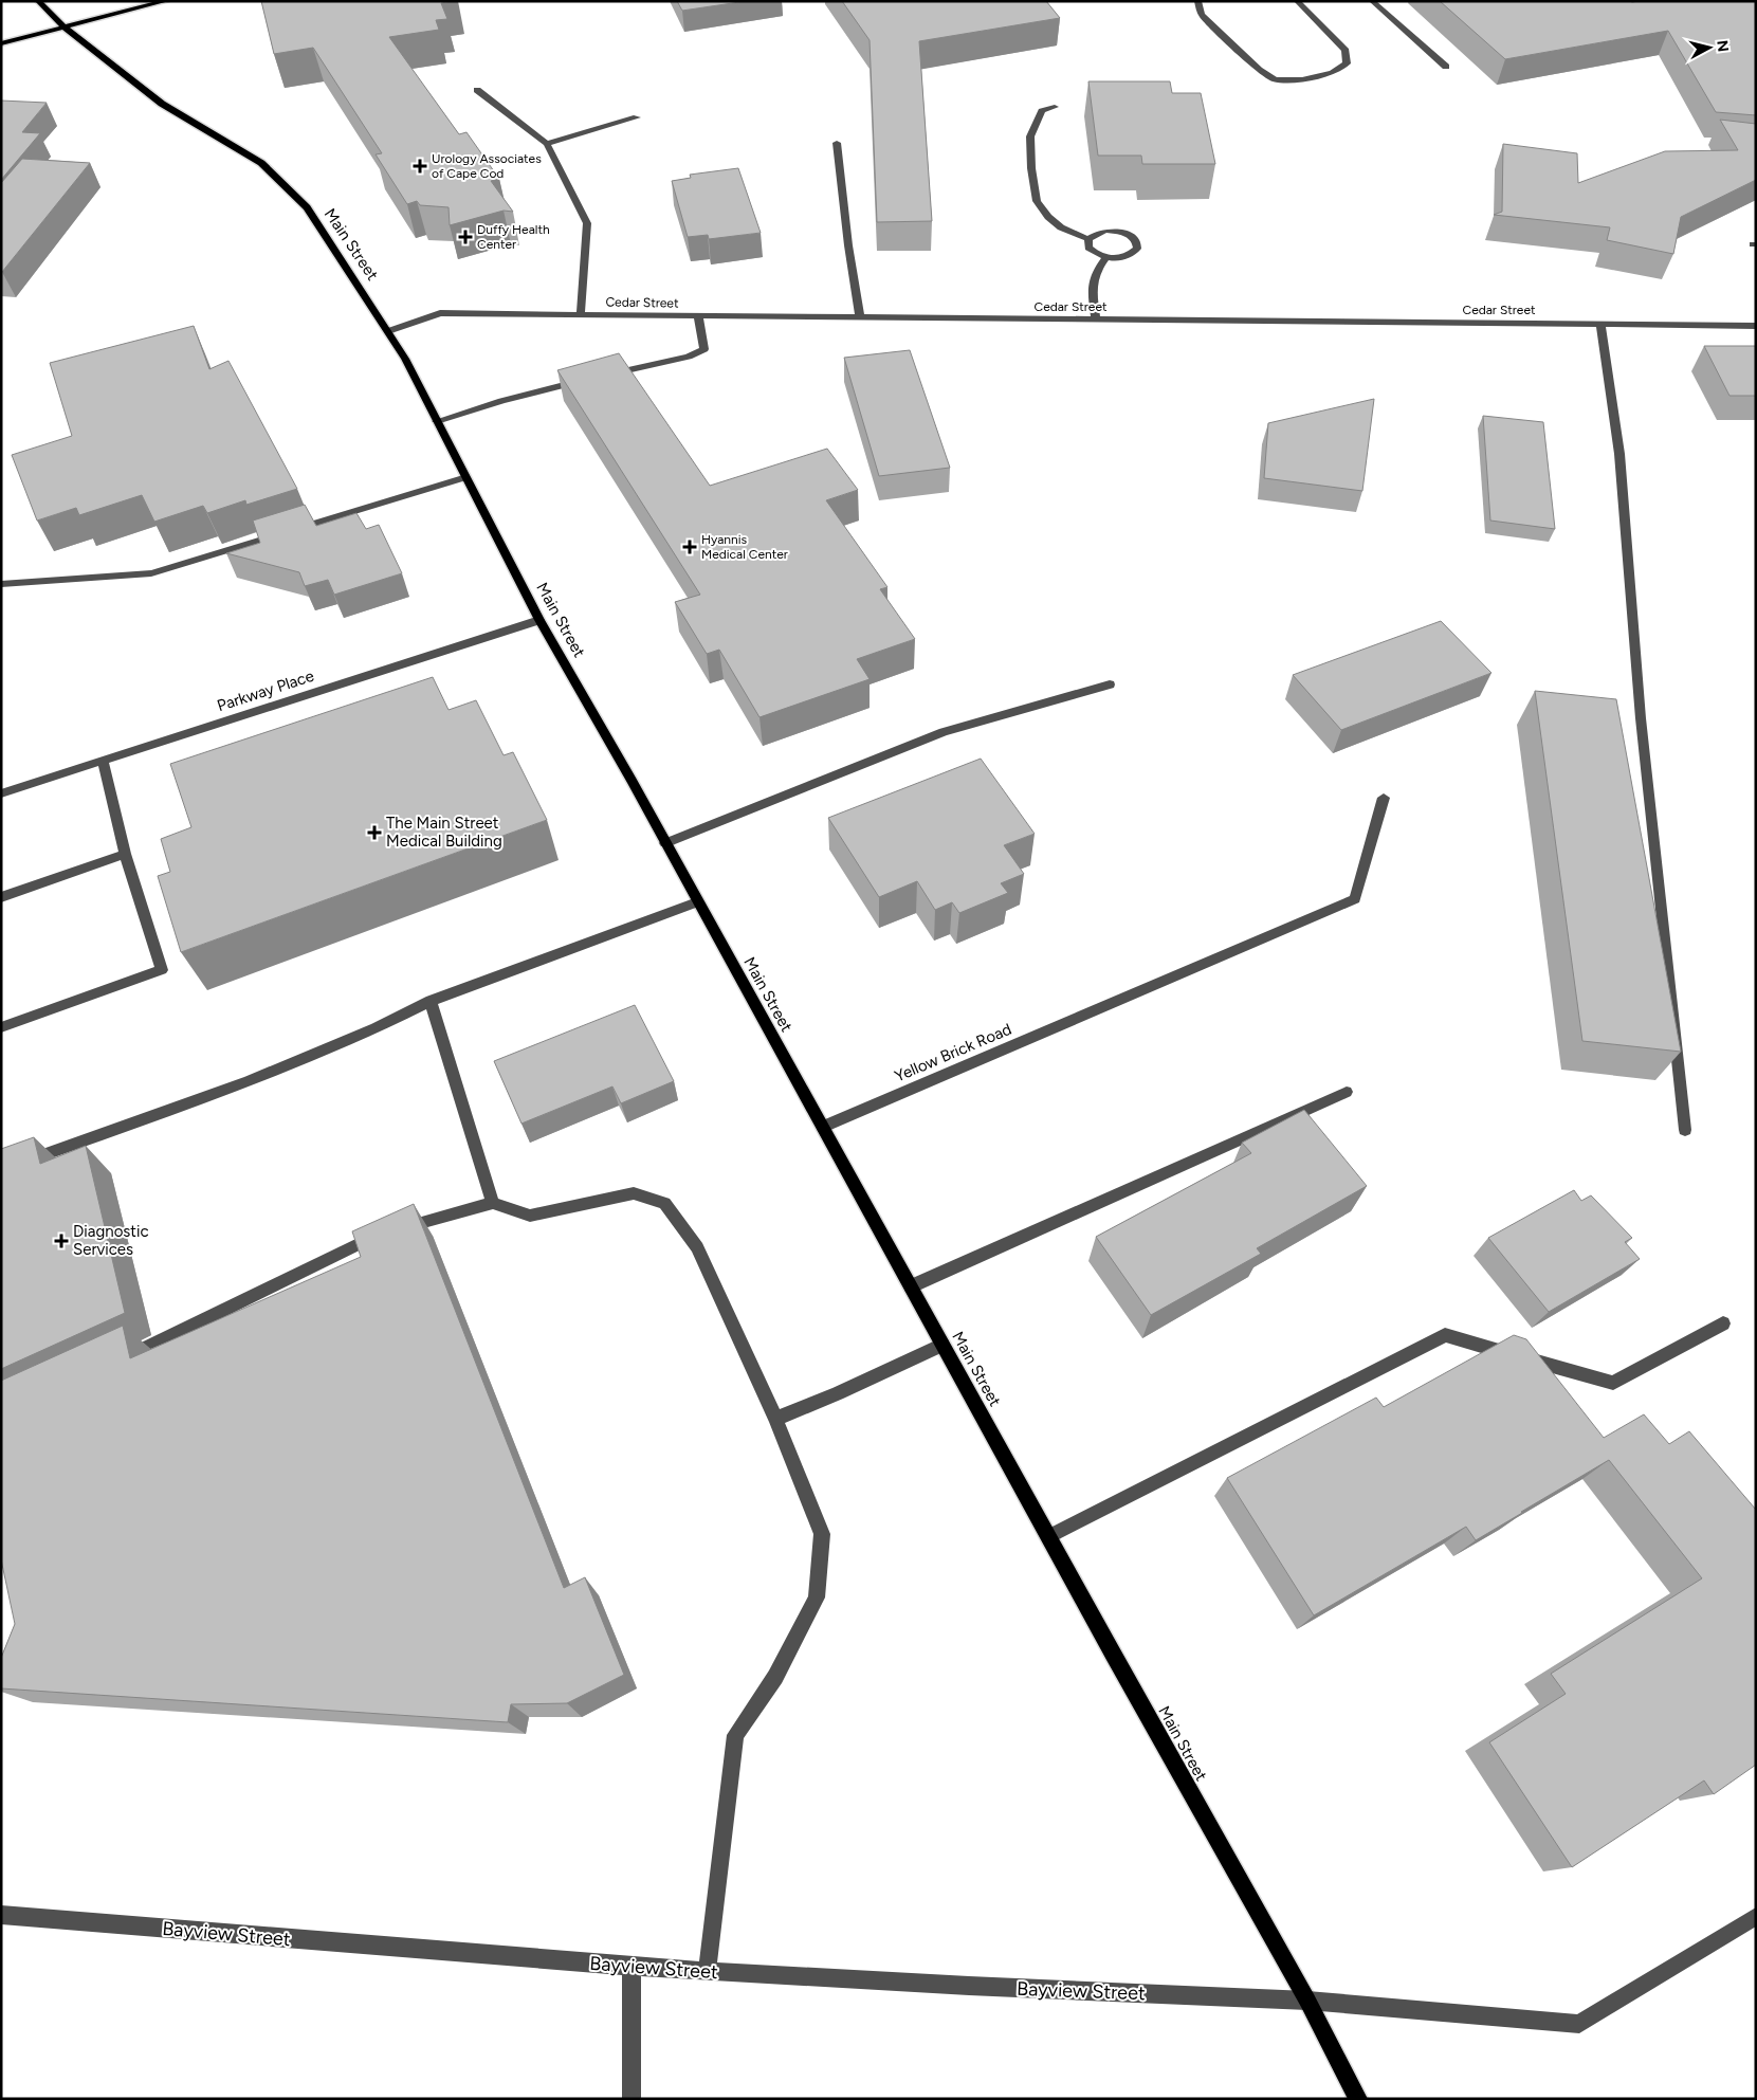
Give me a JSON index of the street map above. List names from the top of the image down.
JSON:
{
  "streets": {
    "main road": ["Main Street"],
    "street": [
      "Cedar Street",
      "Parkway Place",
      "Yellow Brick Road",
      "Bayview Street"
    ]
  },
  "crossings": [
    ["Main Street", "Cedar Street"],
    ["Main Street", "Parkway Place"],
    ["Main Street", "Yellow Brick Road"],
    ["Main Street", "Bayview Street"]
  ],
  "places": {
    "health": [
      "Urology Associates of Cape Cod",
      "Duffy Health Center",
      "Hyannis Medical Center",
      "The Main Street Medical Building",
      "Diagnostic Services"
    ]
  },
  "north": "right"
}
